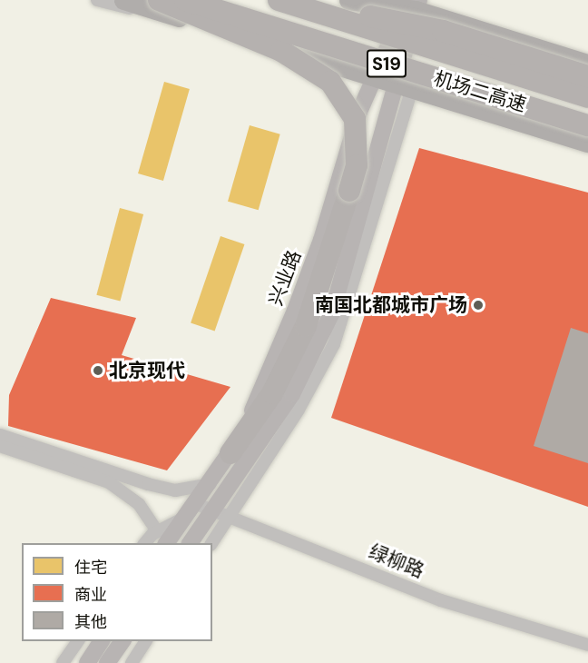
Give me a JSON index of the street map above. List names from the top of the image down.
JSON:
{
  "streets": {
    "highway": ["S19", "机场二高速"],
    "main road": ["兴业路"],
    "street": ["绿柳路"]
  },
  "crossings": [
    ["兴业路", "绿柳路"]
  ],
  "places": ["南国北都城市广场", "北京现代"],
  "legend": ["住宅", "商业", "其他"]
}
